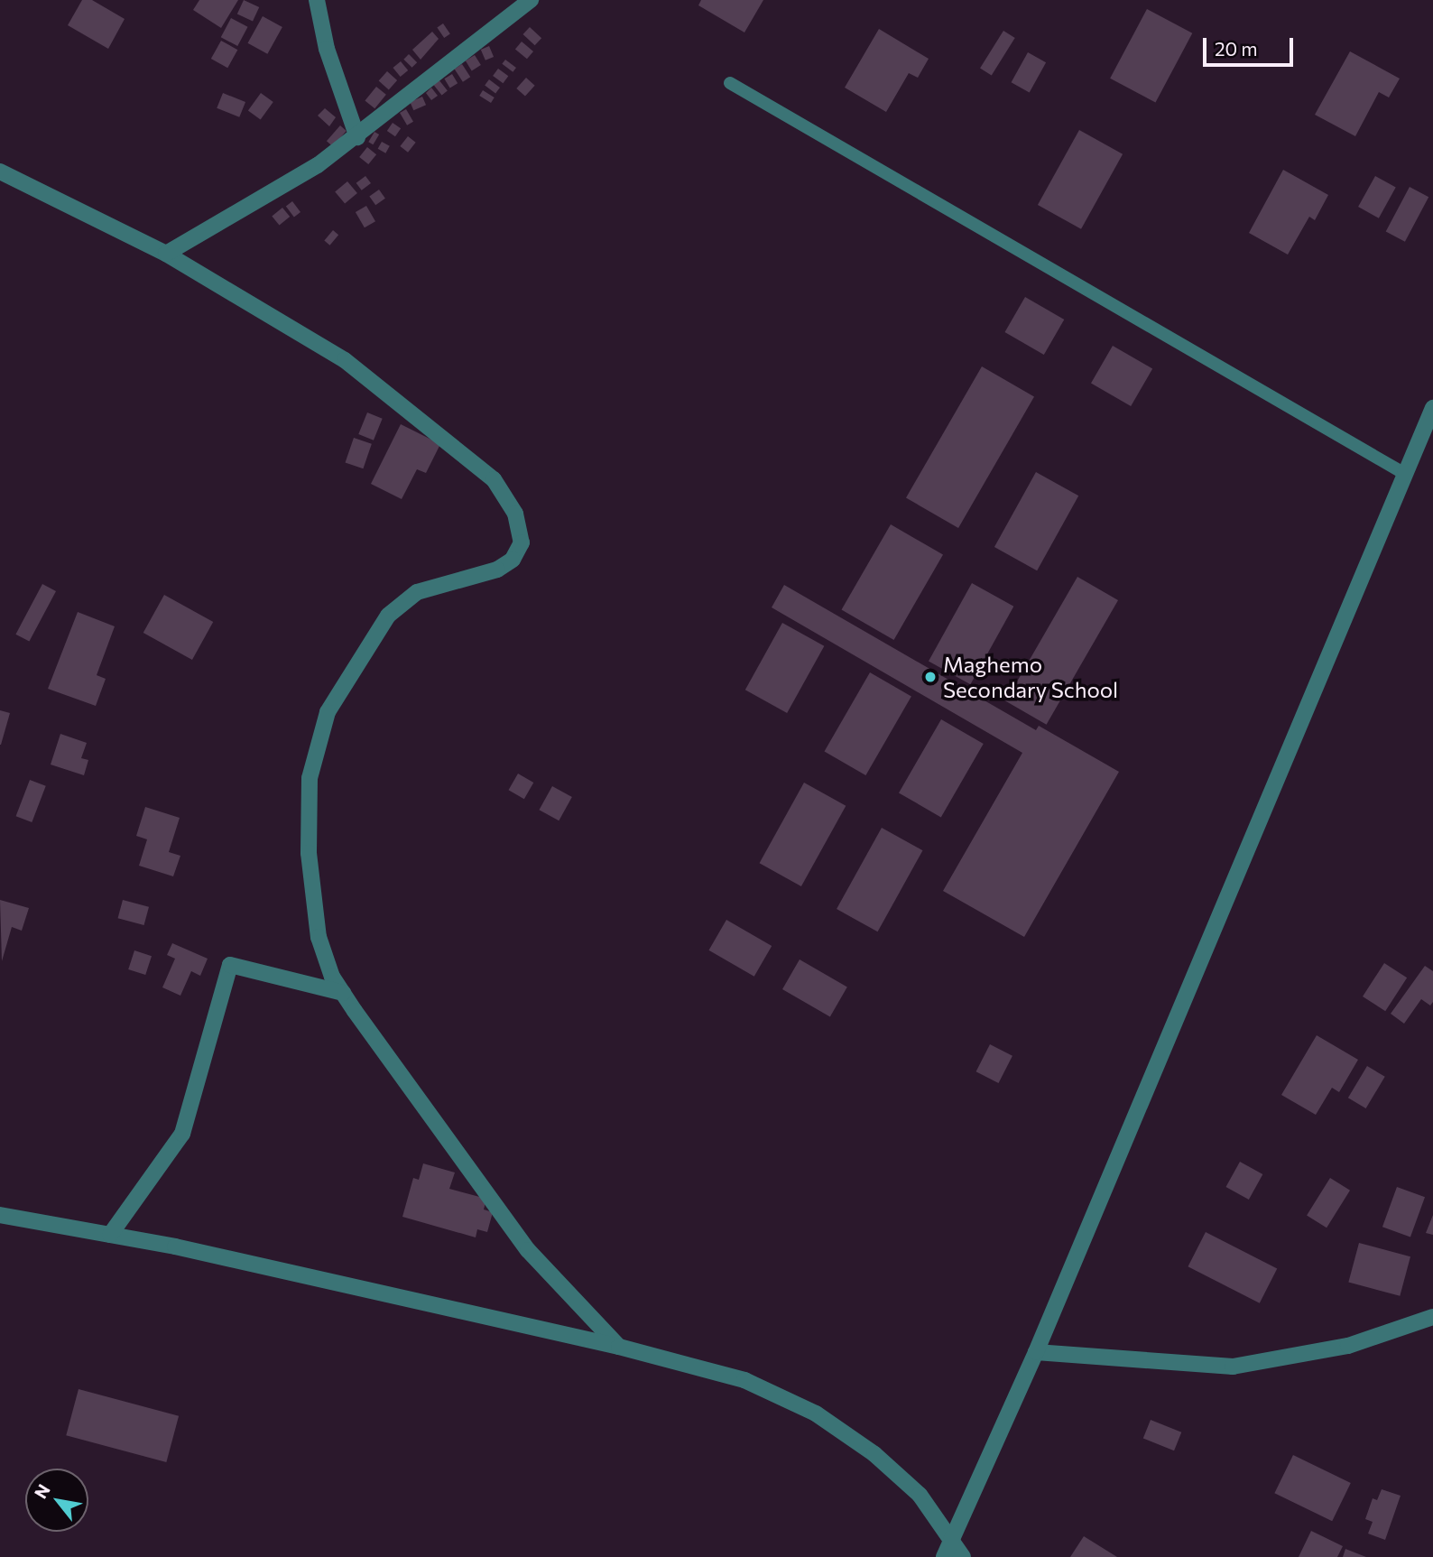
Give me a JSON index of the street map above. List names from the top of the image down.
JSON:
{
  "places": ["Maghemo Secondary School"],
  "scale_bar": "20 m",
  "north": "top left"
}
